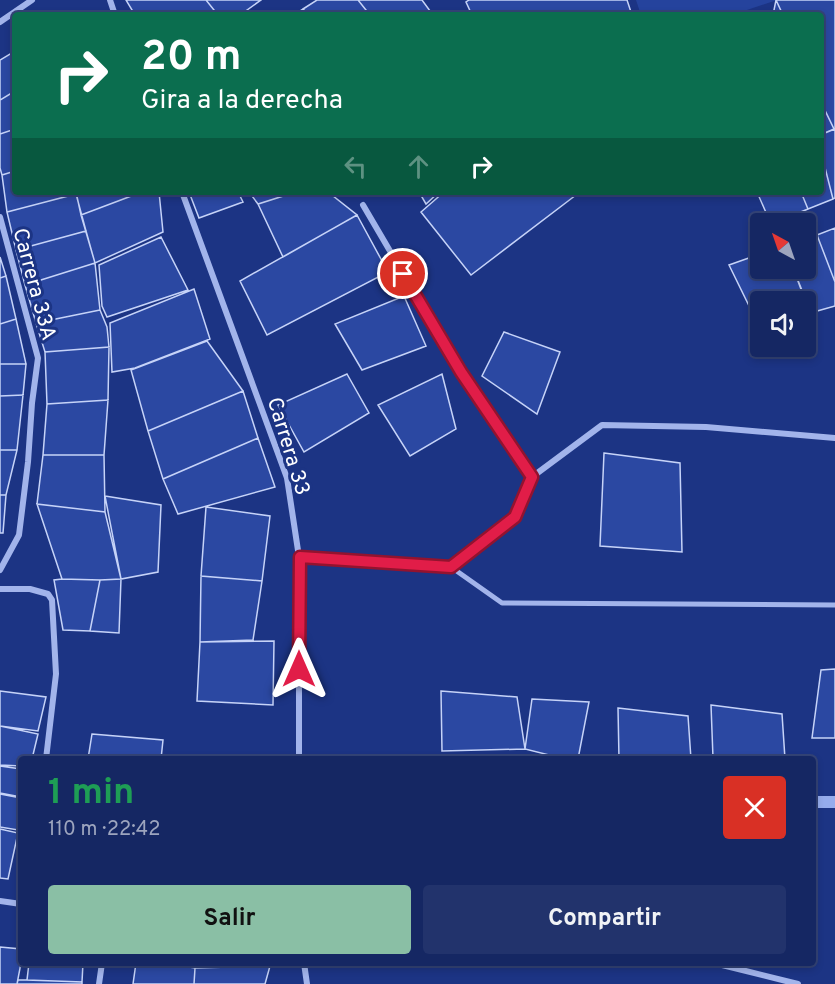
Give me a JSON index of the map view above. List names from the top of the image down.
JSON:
{
  "streets": {
    "street": ["Carrera 33A", "Carrera 33"]
  },
  "north": "top left",
  "page": {
    "turn": ["20 m", "Gira a la derecha"],
    "heading": ["1 min", "110 m · 22:42"],
    "buttons": ["Salir", "Compartir"]
  }
}
